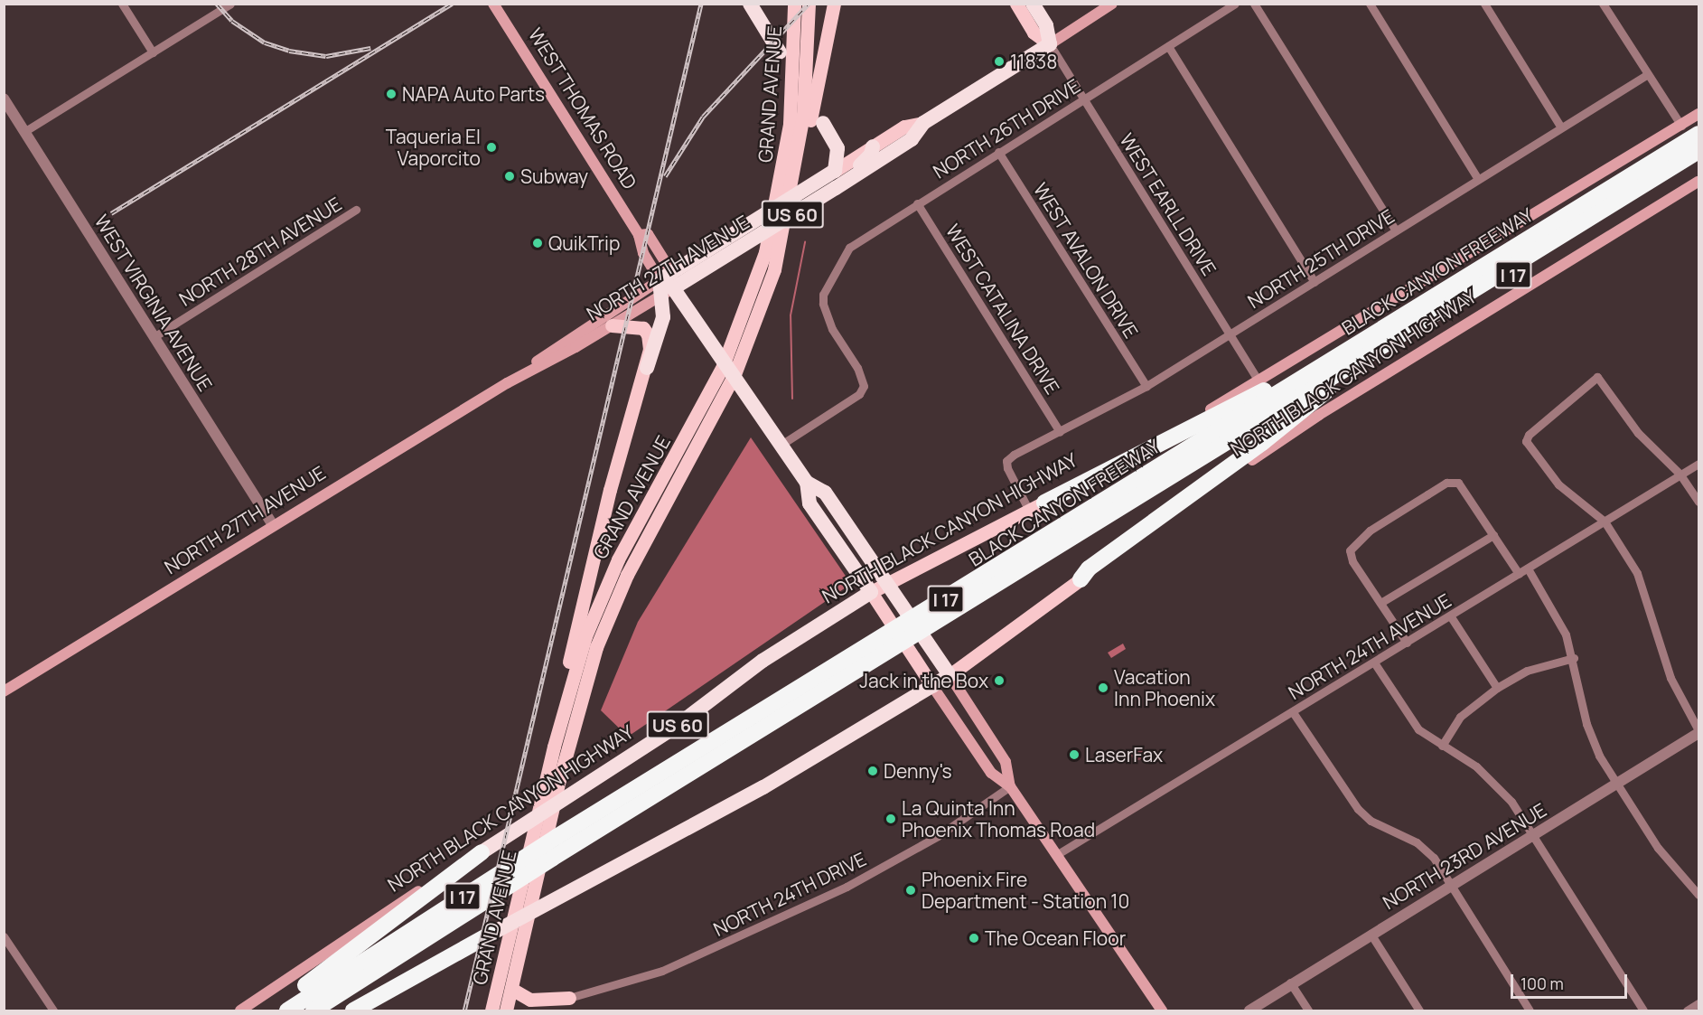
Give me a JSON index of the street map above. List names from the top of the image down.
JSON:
{
  "streets": {
    "highway": [
      "WEST THOMAS ROAD",
      "US 60",
      "NORTH 27TH AVENUE",
      "BLACK CANYON FREEWAY",
      "I 17",
      "NORTH BLACK CANYON HIGHWAY"
    ],
    "main road": ["GRAND AVENUE"],
    "street": [
      "NORTH 26TH DRIVE",
      "WEST EARLL DRIVE",
      "NORTH 28TH AVENUE",
      "NORTH 25TH DRIVE",
      "WEST AVALON DRIVE",
      "WEST VIRGINIA AVENUE",
      "WEST CATALINA DRIVE",
      "NORTH 24TH AVENUE",
      "NORTH 23RD AVENUE",
      "NORTH 24TH DRIVE"
    ]
  },
  "crossings": [
    ["WEST THOMAS ROAD", "NORTH 26TH DRIVE"],
    ["WEST THOMAS ROAD", "NORTH 27TH AVENUE"],
    ["WEST THOMAS ROAD", "NORTH BLACK CANYON HIGHWAY"],
    ["WEST THOMAS ROAD", "NORTH 24TH AVENUE"],
    ["WEST THOMAS ROAD", "NORTH 24TH DRIVE"],
    ["NORTH 26TH DRIVE", "WEST EARLL DRIVE"],
    ["NORTH 26TH DRIVE", "WEST AVALON DRIVE"],
    ["NORTH 26TH DRIVE", "WEST CATALINA DRIVE"],
    ["WEST EARLL DRIVE", "NORTH 25TH DRIVE"],
    ["WEST EARLL DRIVE", "NORTH 27TH AVENUE"],
    ["WEST EARLL DRIVE", "NORTH BLACK CANYON HIGHWAY"],
    ["NORTH 28TH AVENUE", "WEST VIRGINIA AVENUE"],
    ["NORTH 25TH DRIVE", "WEST AVALON DRIVE"],
    ["NORTH 25TH DRIVE", "WEST CATALINA DRIVE"],
    ["NORTH 25TH DRIVE", "NORTH BLACK CANYON HIGHWAY"],
    ["NORTH 27TH AVENUE", "WEST VIRGINIA AVENUE"]
  ],
  "places": [
    "11838",
    "NAPA Auto Parts",
    "Taqueria El Vaporcito",
    "Subway",
    "QuikTrip",
    "Jack in the Box",
    "Vacation Inn Phoenix",
    "LaserFax",
    "Denny's",
    "La Quinta Inn Phoenix Thomas Road",
    "Phoenix Fire Department - Station 10",
    "The Ocean Floor"
  ],
  "scale_bar": "100 m"
}
